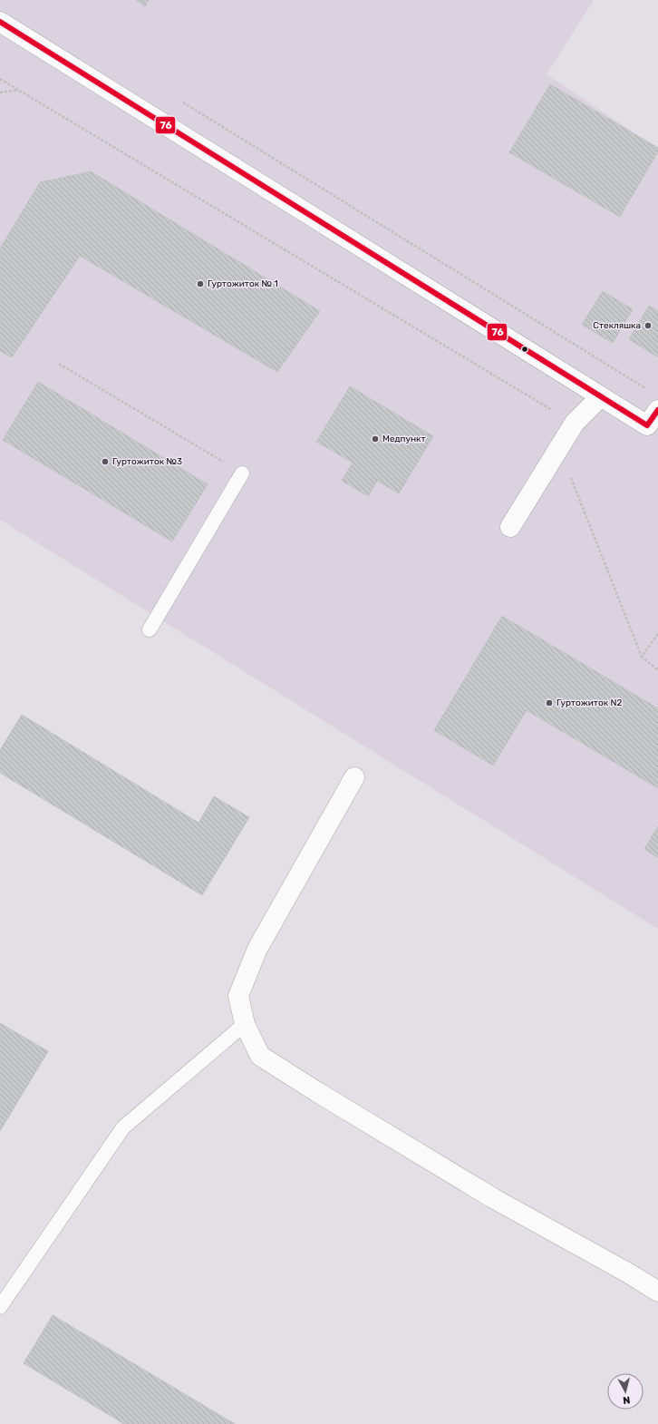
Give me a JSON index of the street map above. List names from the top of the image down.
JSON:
{
  "places": [
    "Гуртожиток № 1",
    "Стекляшка",
    "Медпункт",
    "Гуртожиток №3",
    "Гуртожиток N2"
  ],
  "lines": ["transit line 76"],
  "north": "bottom"
}
